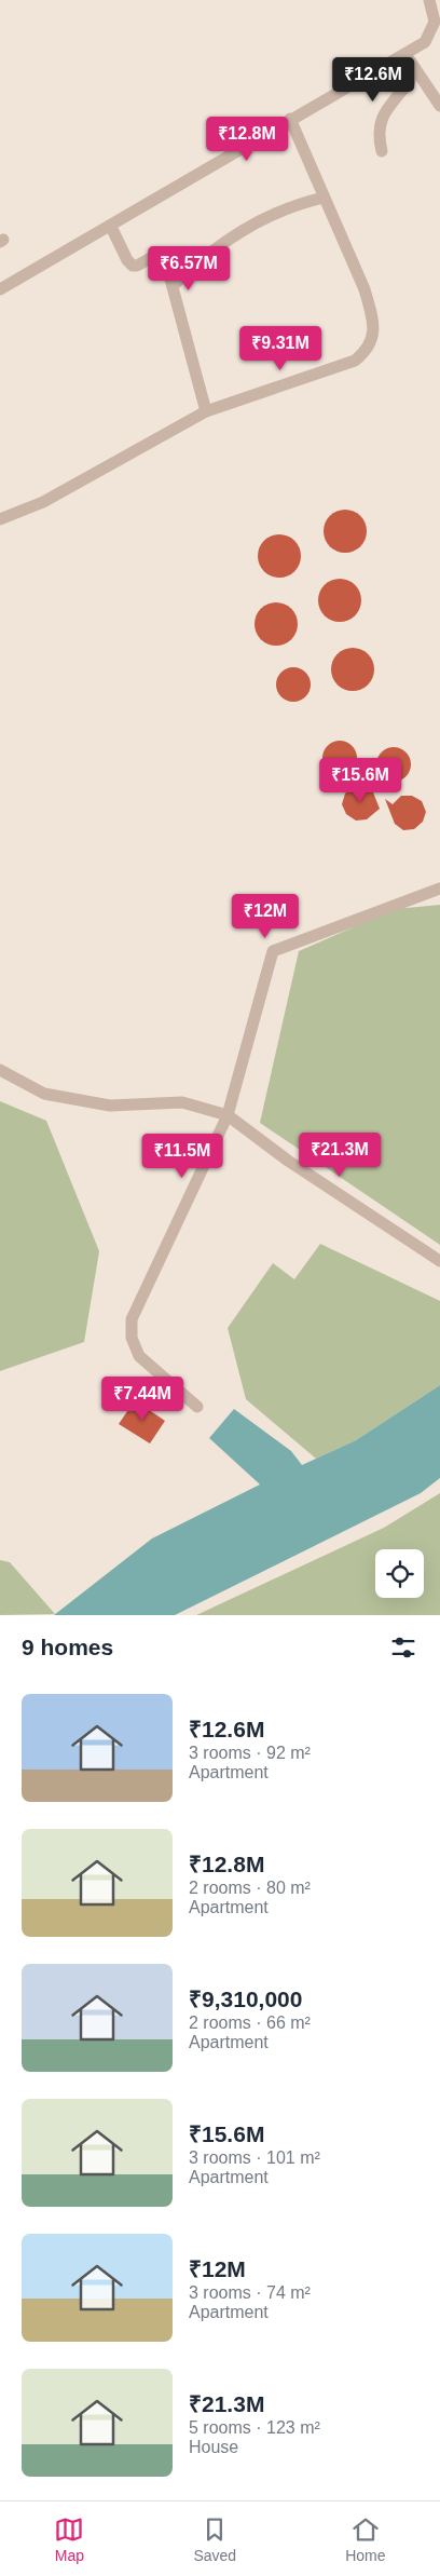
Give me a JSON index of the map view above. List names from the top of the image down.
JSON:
{
  "page": {
    "price": [
      "₹12.6M",
      "₹12.8M",
      "₹6.57M",
      "₹9.31M",
      "₹15.6M",
      "₹12M",
      "₹21.3M",
      "₹11.5M",
      "₹7.44M"
    ],
    "heading": "9 homes",
    "list": [
      {
        "name": "₹12.6M",
        "note": "3 rooms · 92 m² · Apartment"
      },
      {
        "name": "₹12.8M",
        "note": "2 rooms · 80 m² · Apartment"
      },
      {
        "name": "₹9,310,000",
        "note": "2 rooms · 66 m² · Apartment"
      },
      {
        "name": "₹15.6M",
        "note": "3 rooms · 101 m² · Apartment"
      },
      {
        "name": "₹12M",
        "note": "3 rooms · 74 m² · Apartment"
      },
      {
        "name": "₹21.3M",
        "note": "5 rooms · 123 m² · House"
      }
    ],
    "tabs": ["Map", "Saved", "Home"]
  }
}
